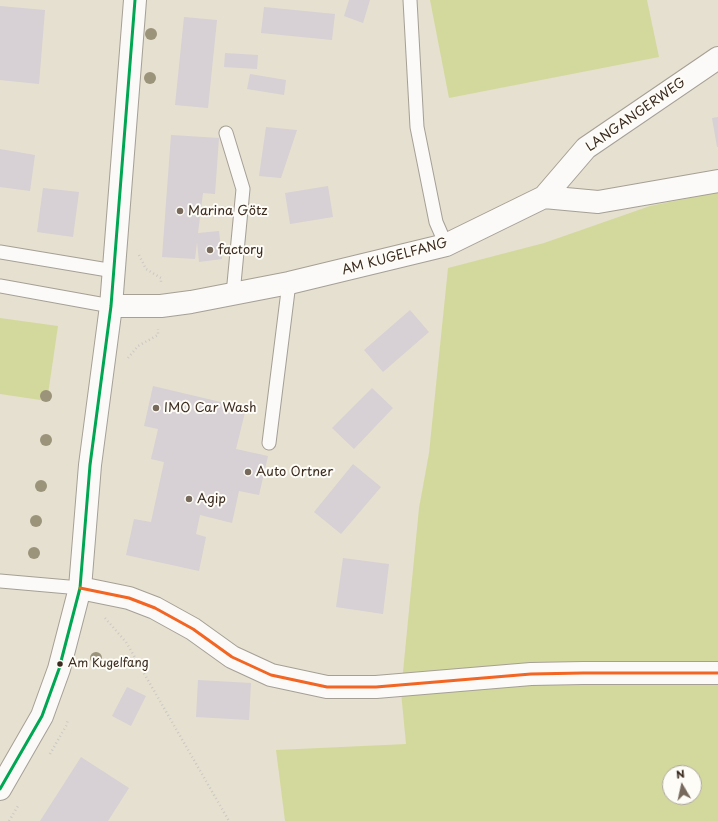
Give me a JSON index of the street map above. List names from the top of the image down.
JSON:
{
  "streets": {
    "street": ["LANGANGERWEG", "AM KUGELFANG"]
  },
  "crossings": [
    ["LANGANGERWEG", "AM KUGELFANG"]
  ],
  "places": [
    "Marina Götz",
    "factory",
    "IMO Car Wash",
    "Auto Ortner",
    "Agip",
    "Am Kugelfang"
  ],
  "north": "top"
}
